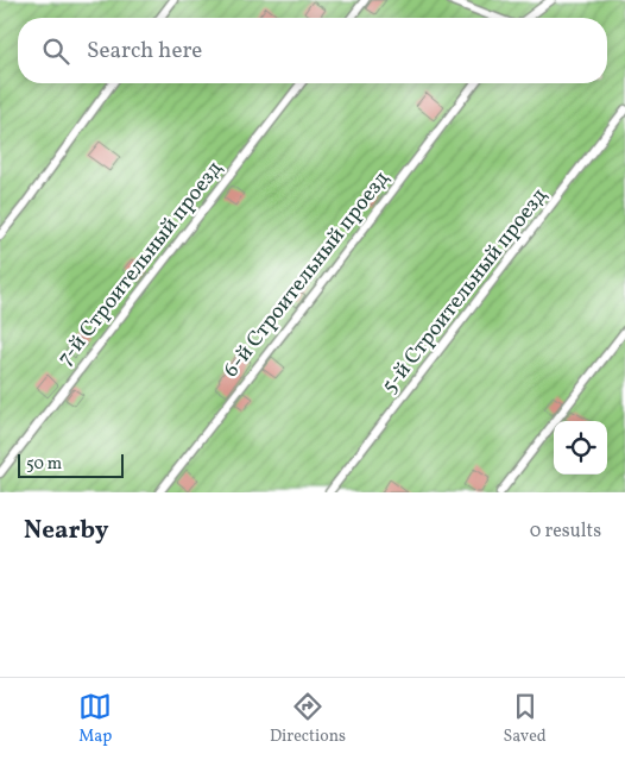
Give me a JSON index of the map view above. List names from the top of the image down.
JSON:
{
  "streets": {
    "lane": ["7-й Строительный проезд", "6-й Строительный проезд", "5-й Строительный проезд"]
  },
  "scale_bar": "50 m",
  "page": {
    "search": "Search here",
    "scale": "50 m",
    "heading": ["Nearby", "0 results"],
    "nav": ["Map", "Directions", "Saved"]
  }
}
